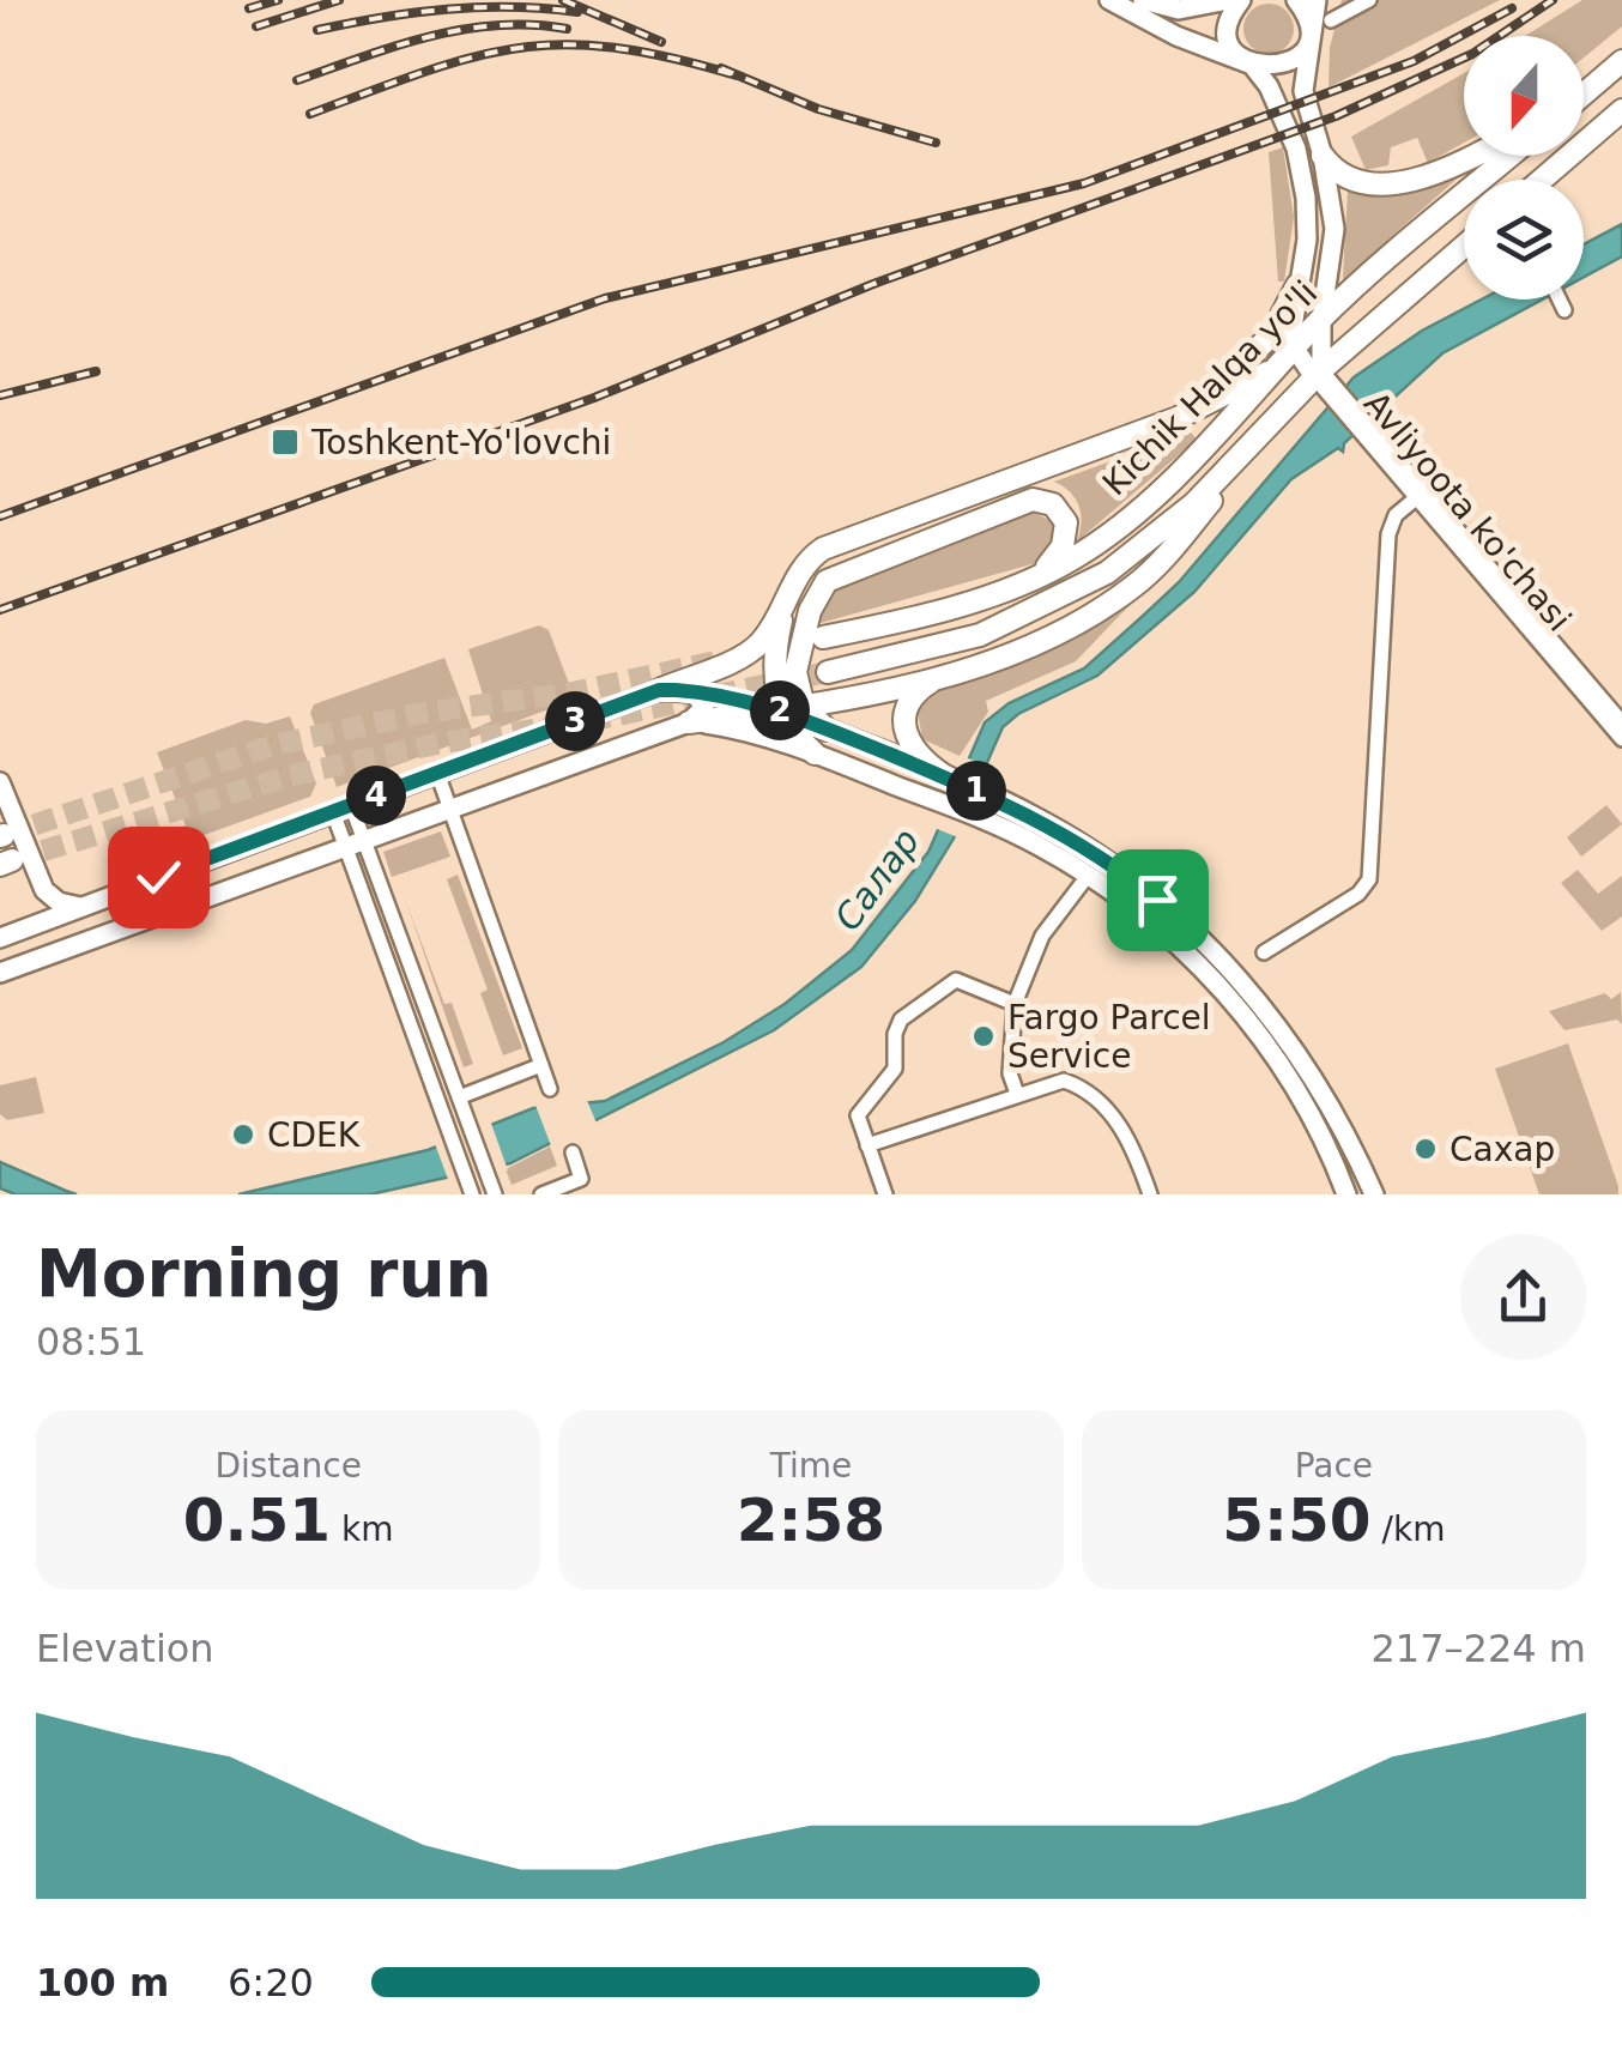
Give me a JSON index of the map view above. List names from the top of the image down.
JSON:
{
  "streets": {
    "highway": ["Kichik Halqa yo'li"],
    "street": ["Avliyoota ko'chasi"]
  },
  "crossings": [
    ["Kichik Halqa yo'li", "Avliyoota ko'chasi"]
  ],
  "water": ["Салар"],
  "places": {
    "transit": ["Toshkent-Yo'lovchi"],
    "other": ["Fargo Parcel Service", "CDEK", "Сахар"]
  },
  "north": "bottom",
  "page": {
    "pins": [
      "2",
      "3",
      "1",
      "4"
    ],
    "heading": ["Morning run", "08:51"],
    "stats": [
      ["Distance", "0.51 km"],
      ["Time", "2:58"],
      ["Pace", "5:50 /km"]
    ],
    "chart": ["Elevation", "217–224 m"],
    "list": [
      {
        "name": "100 m",
        "note": "6:20"
      }
    ]
  }
}
